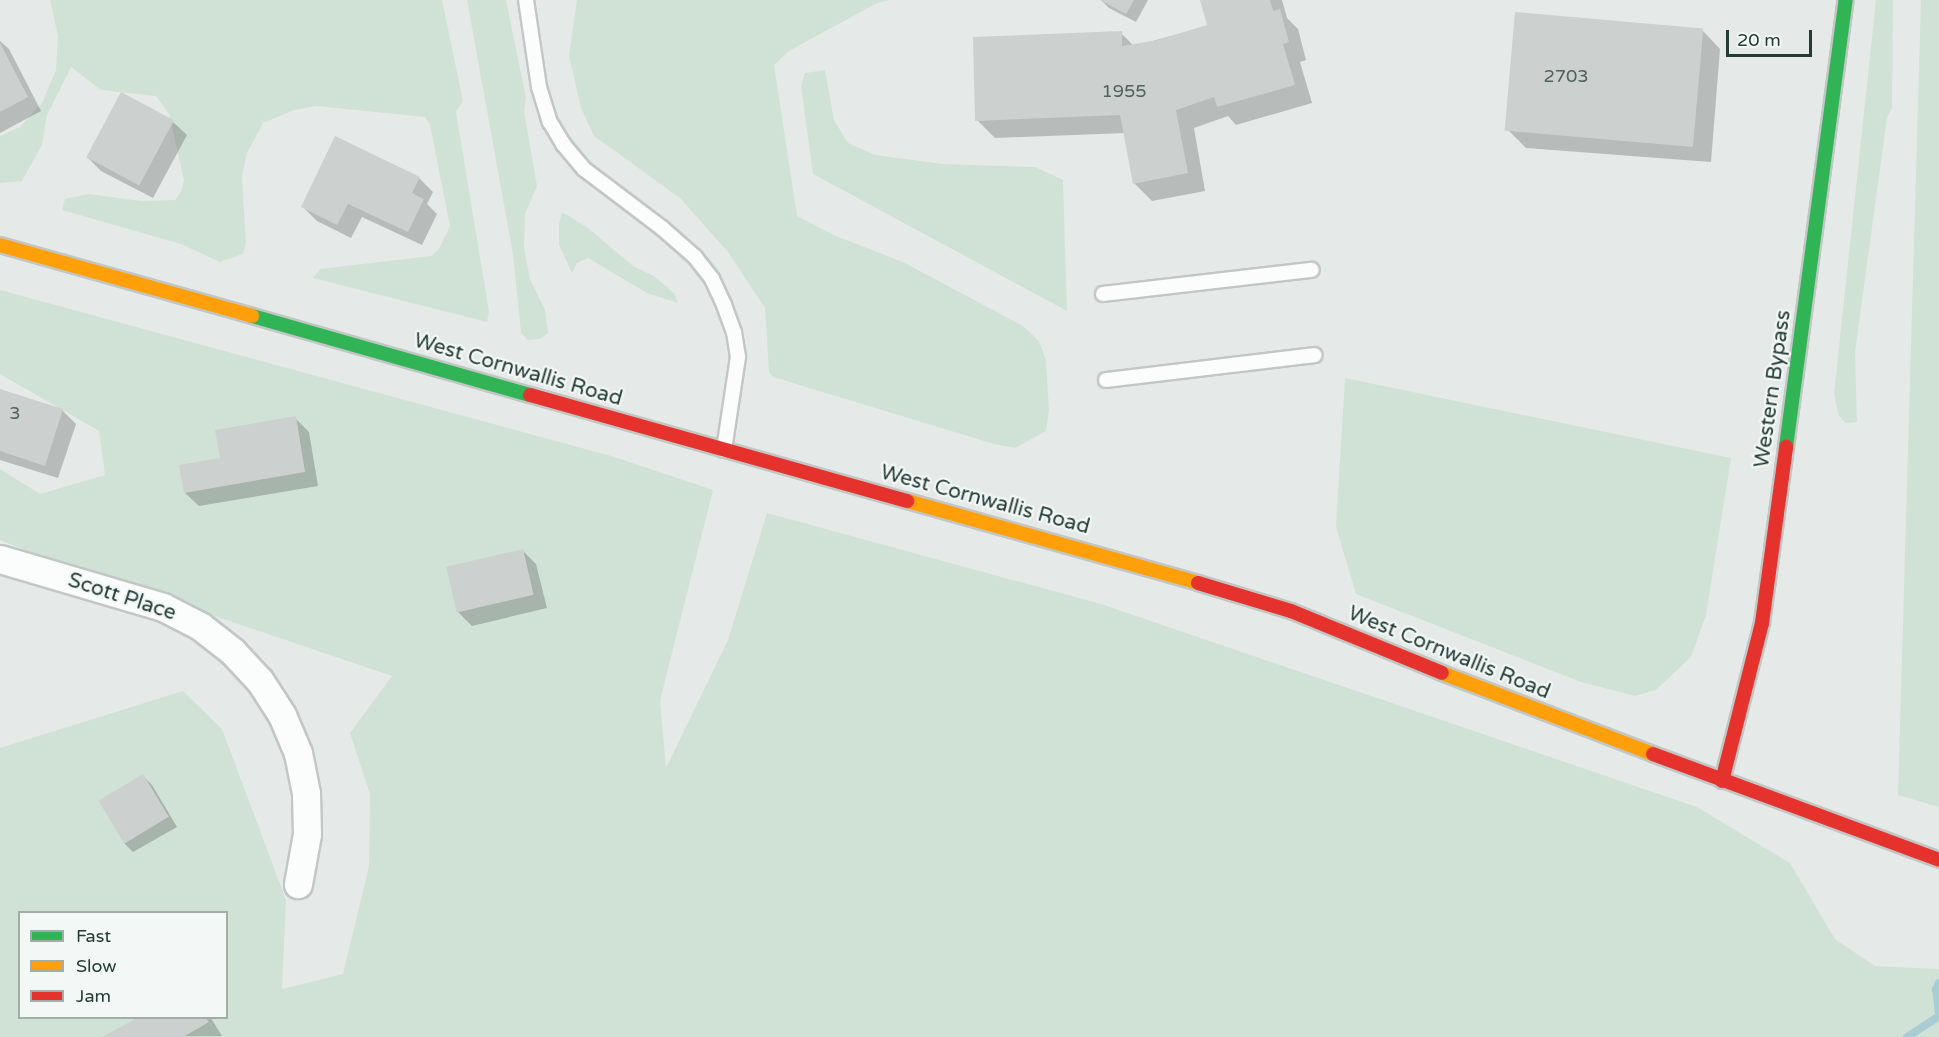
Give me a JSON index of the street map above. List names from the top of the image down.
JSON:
{
  "streets": {
    "street": ["West Cornwallis Road", "Western Bypass", "Scott Place"]
  },
  "crossings": [
    ["West Cornwallis Road", "Western Bypass"]
  ],
  "house_numbers": ["2703", "1955", "3"],
  "legend": ["Fast", "Slow", "Jam"],
  "scale_bar": "20 m"
}
